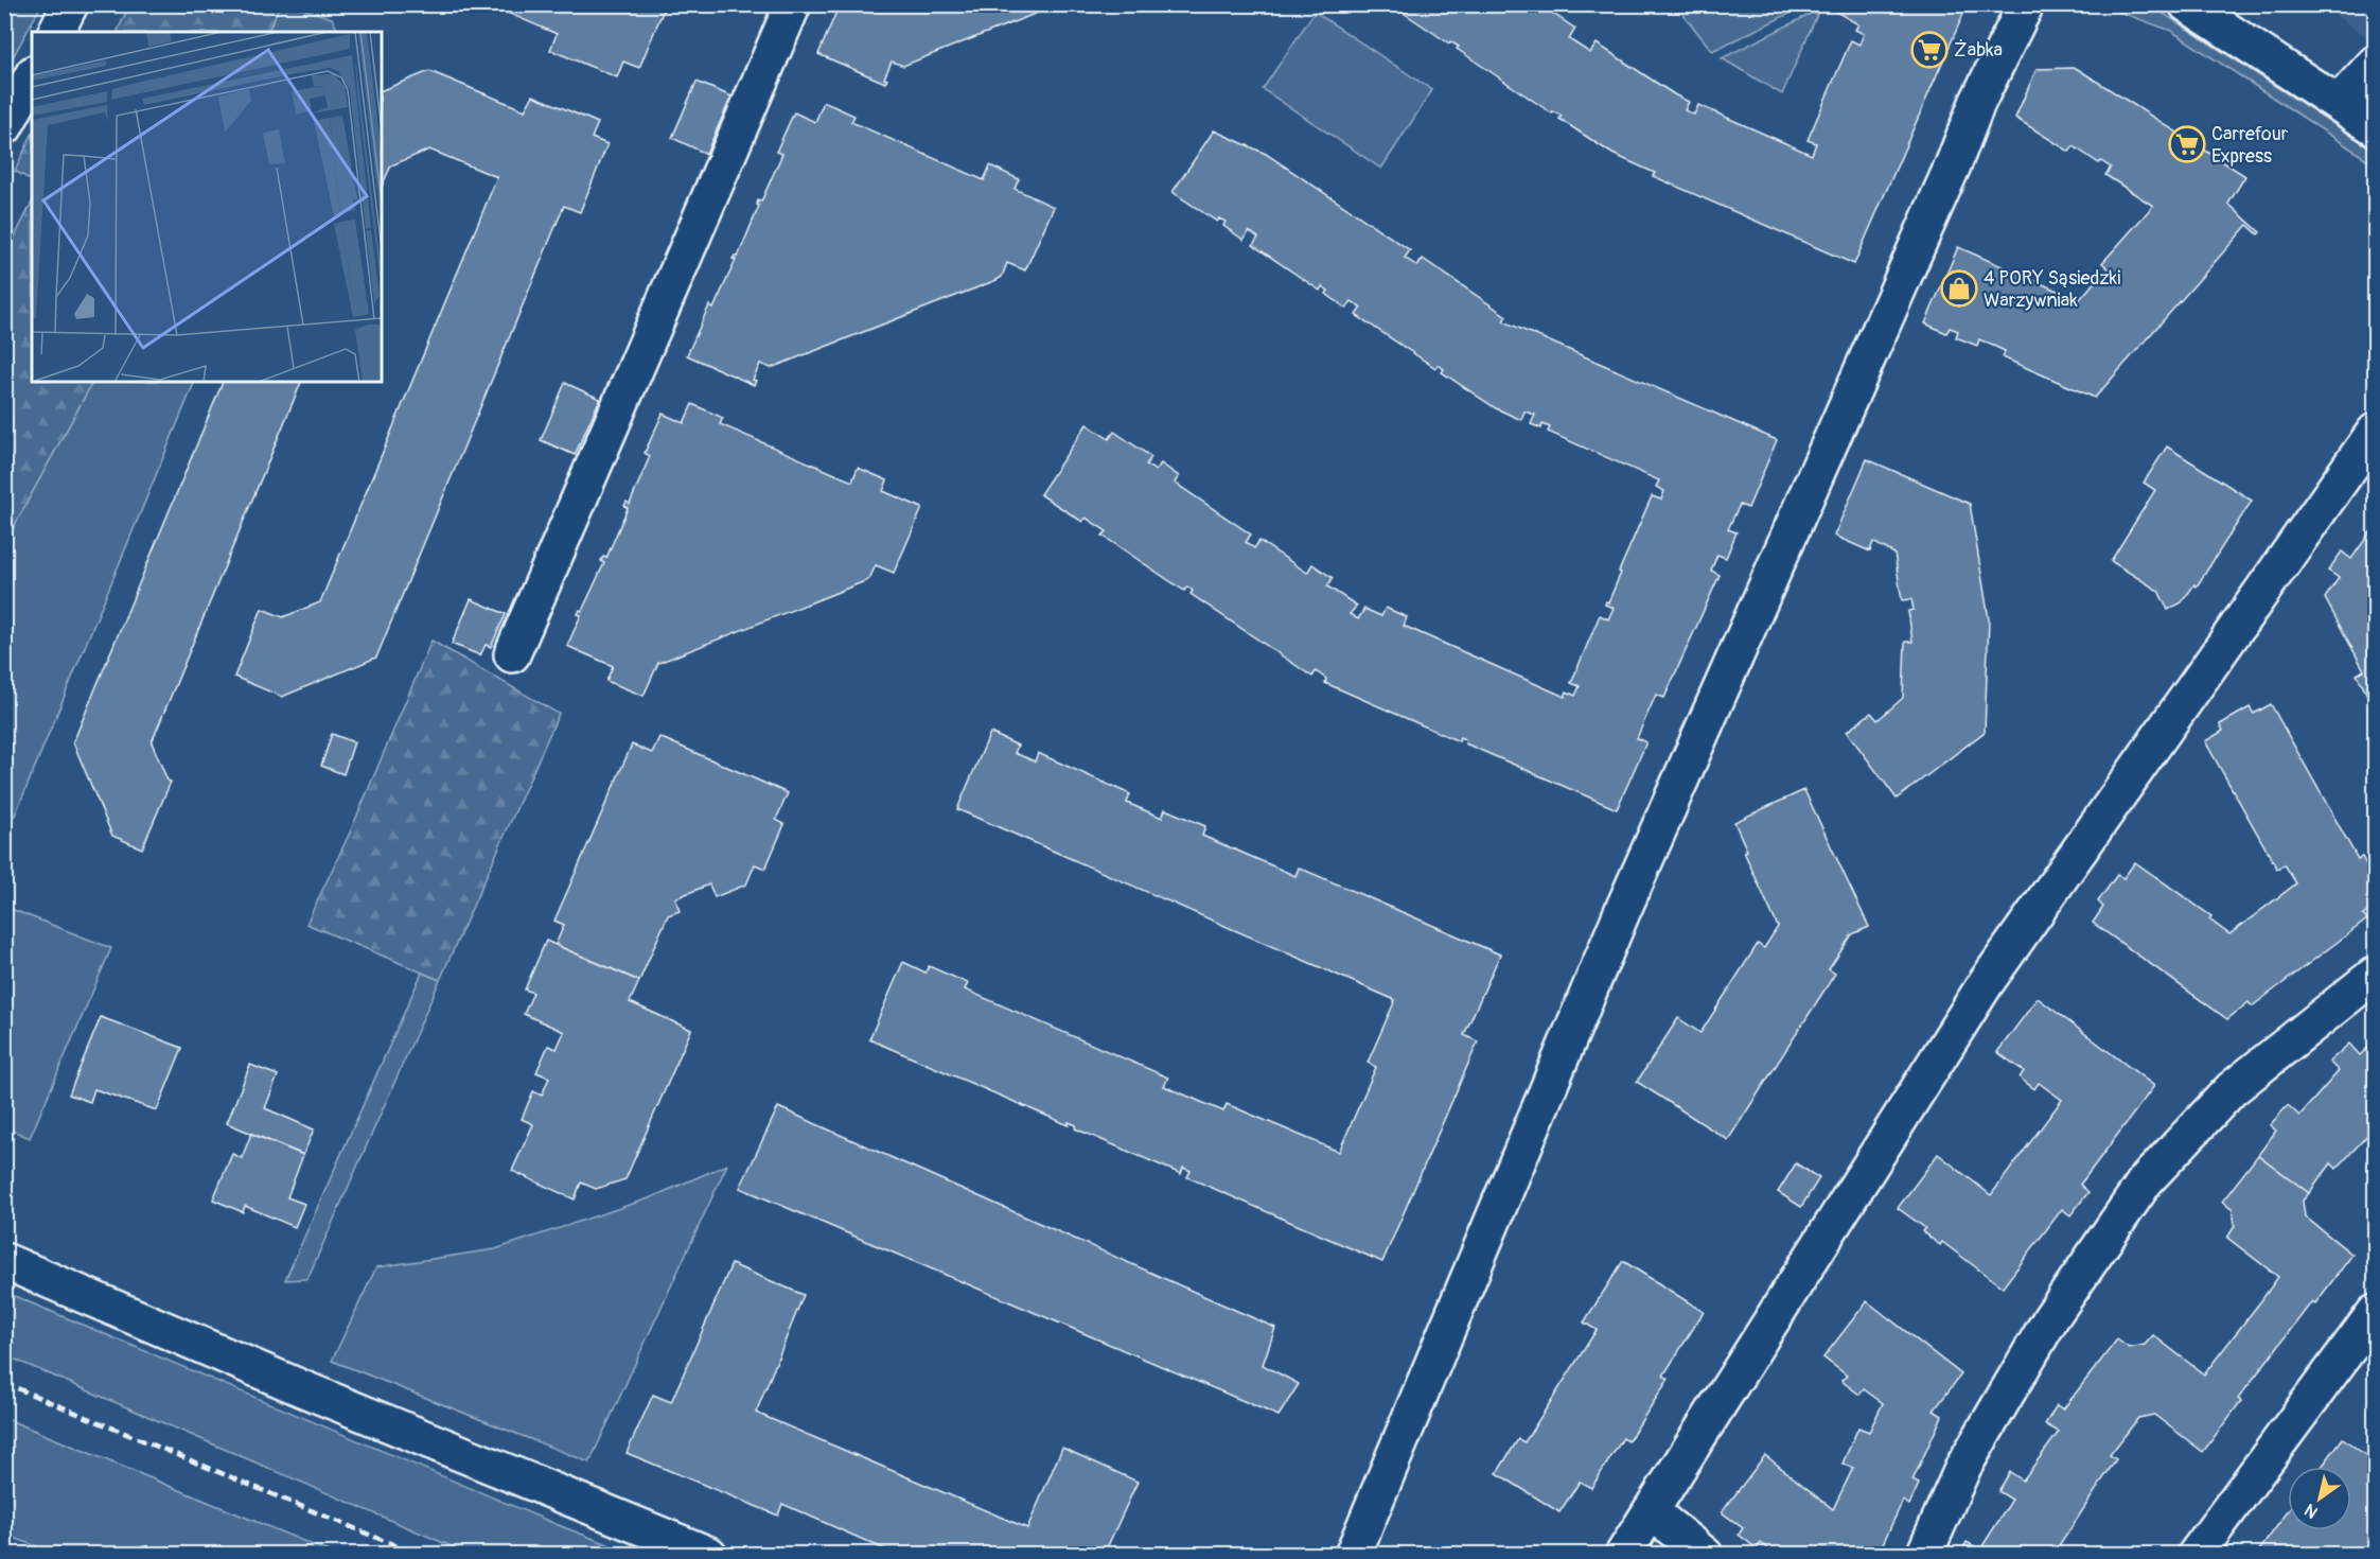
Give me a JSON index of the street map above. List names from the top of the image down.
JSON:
{
  "places": {
    "supermarket": ["Żabka", "Carrefour Express"],
    "shop": ["4 PORY Sąsiedzki Warzywniak"]
  },
  "north": "bottom left"
}
